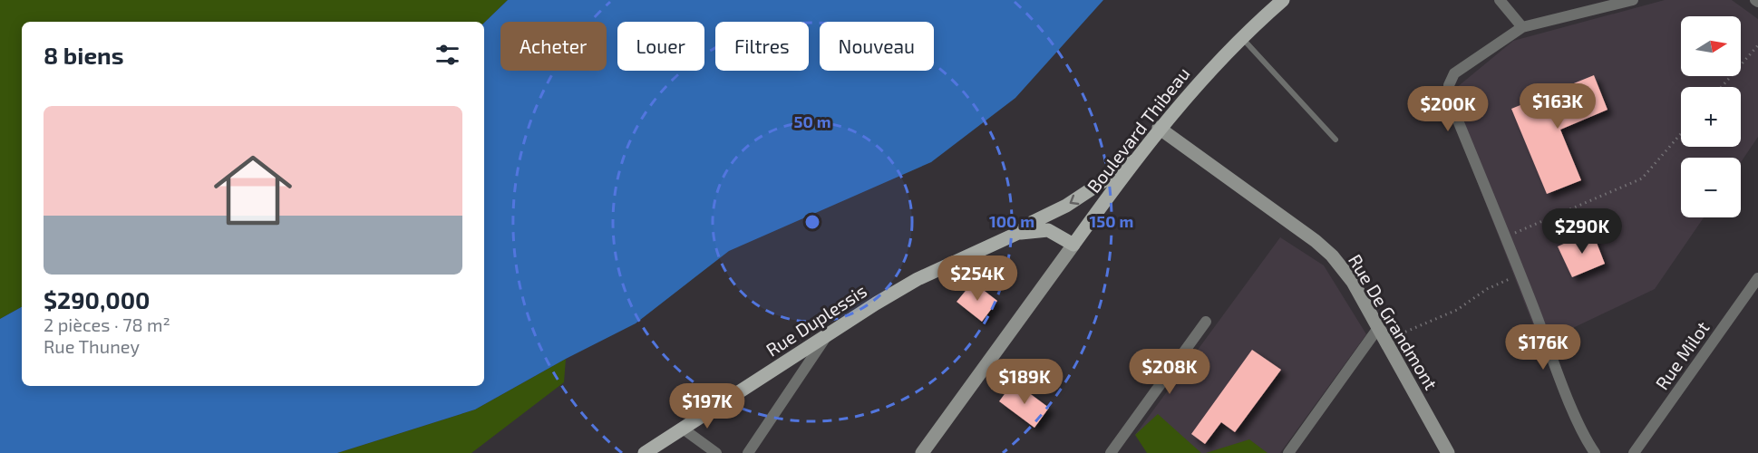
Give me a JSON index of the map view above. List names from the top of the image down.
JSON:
{
  "streets": {
    "main road": ["Boulevard Thibeau", "Rue Duplessis"],
    "street": ["Rue De Grandmont", "Rue Milot"]
  },
  "crossings": [
    ["Boulevard Thibeau", "Rue Duplessis"],
    ["Boulevard Thibeau", "Rue De Grandmont"]
  ],
  "north": "right",
  "page": {
    "map_buttons": ["+", "−"],
    "chip": [
      "Acheter",
      "Louer",
      "Filtres",
      "Nouveau"
    ],
    "heading": "8 biens",
    "price": [
      "$163K",
      "$200K",
      "$290K",
      "$254K",
      "$176K",
      "$208K",
      "$189K",
      "$197K"
    ],
    "list": [
      {
        "name": "$290,000",
        "note": "2 pièces · 78 m² · Rue Thuney"
      }
    ]
  },
  "rings": ["50 m", "100 m", "150 m"]
}
